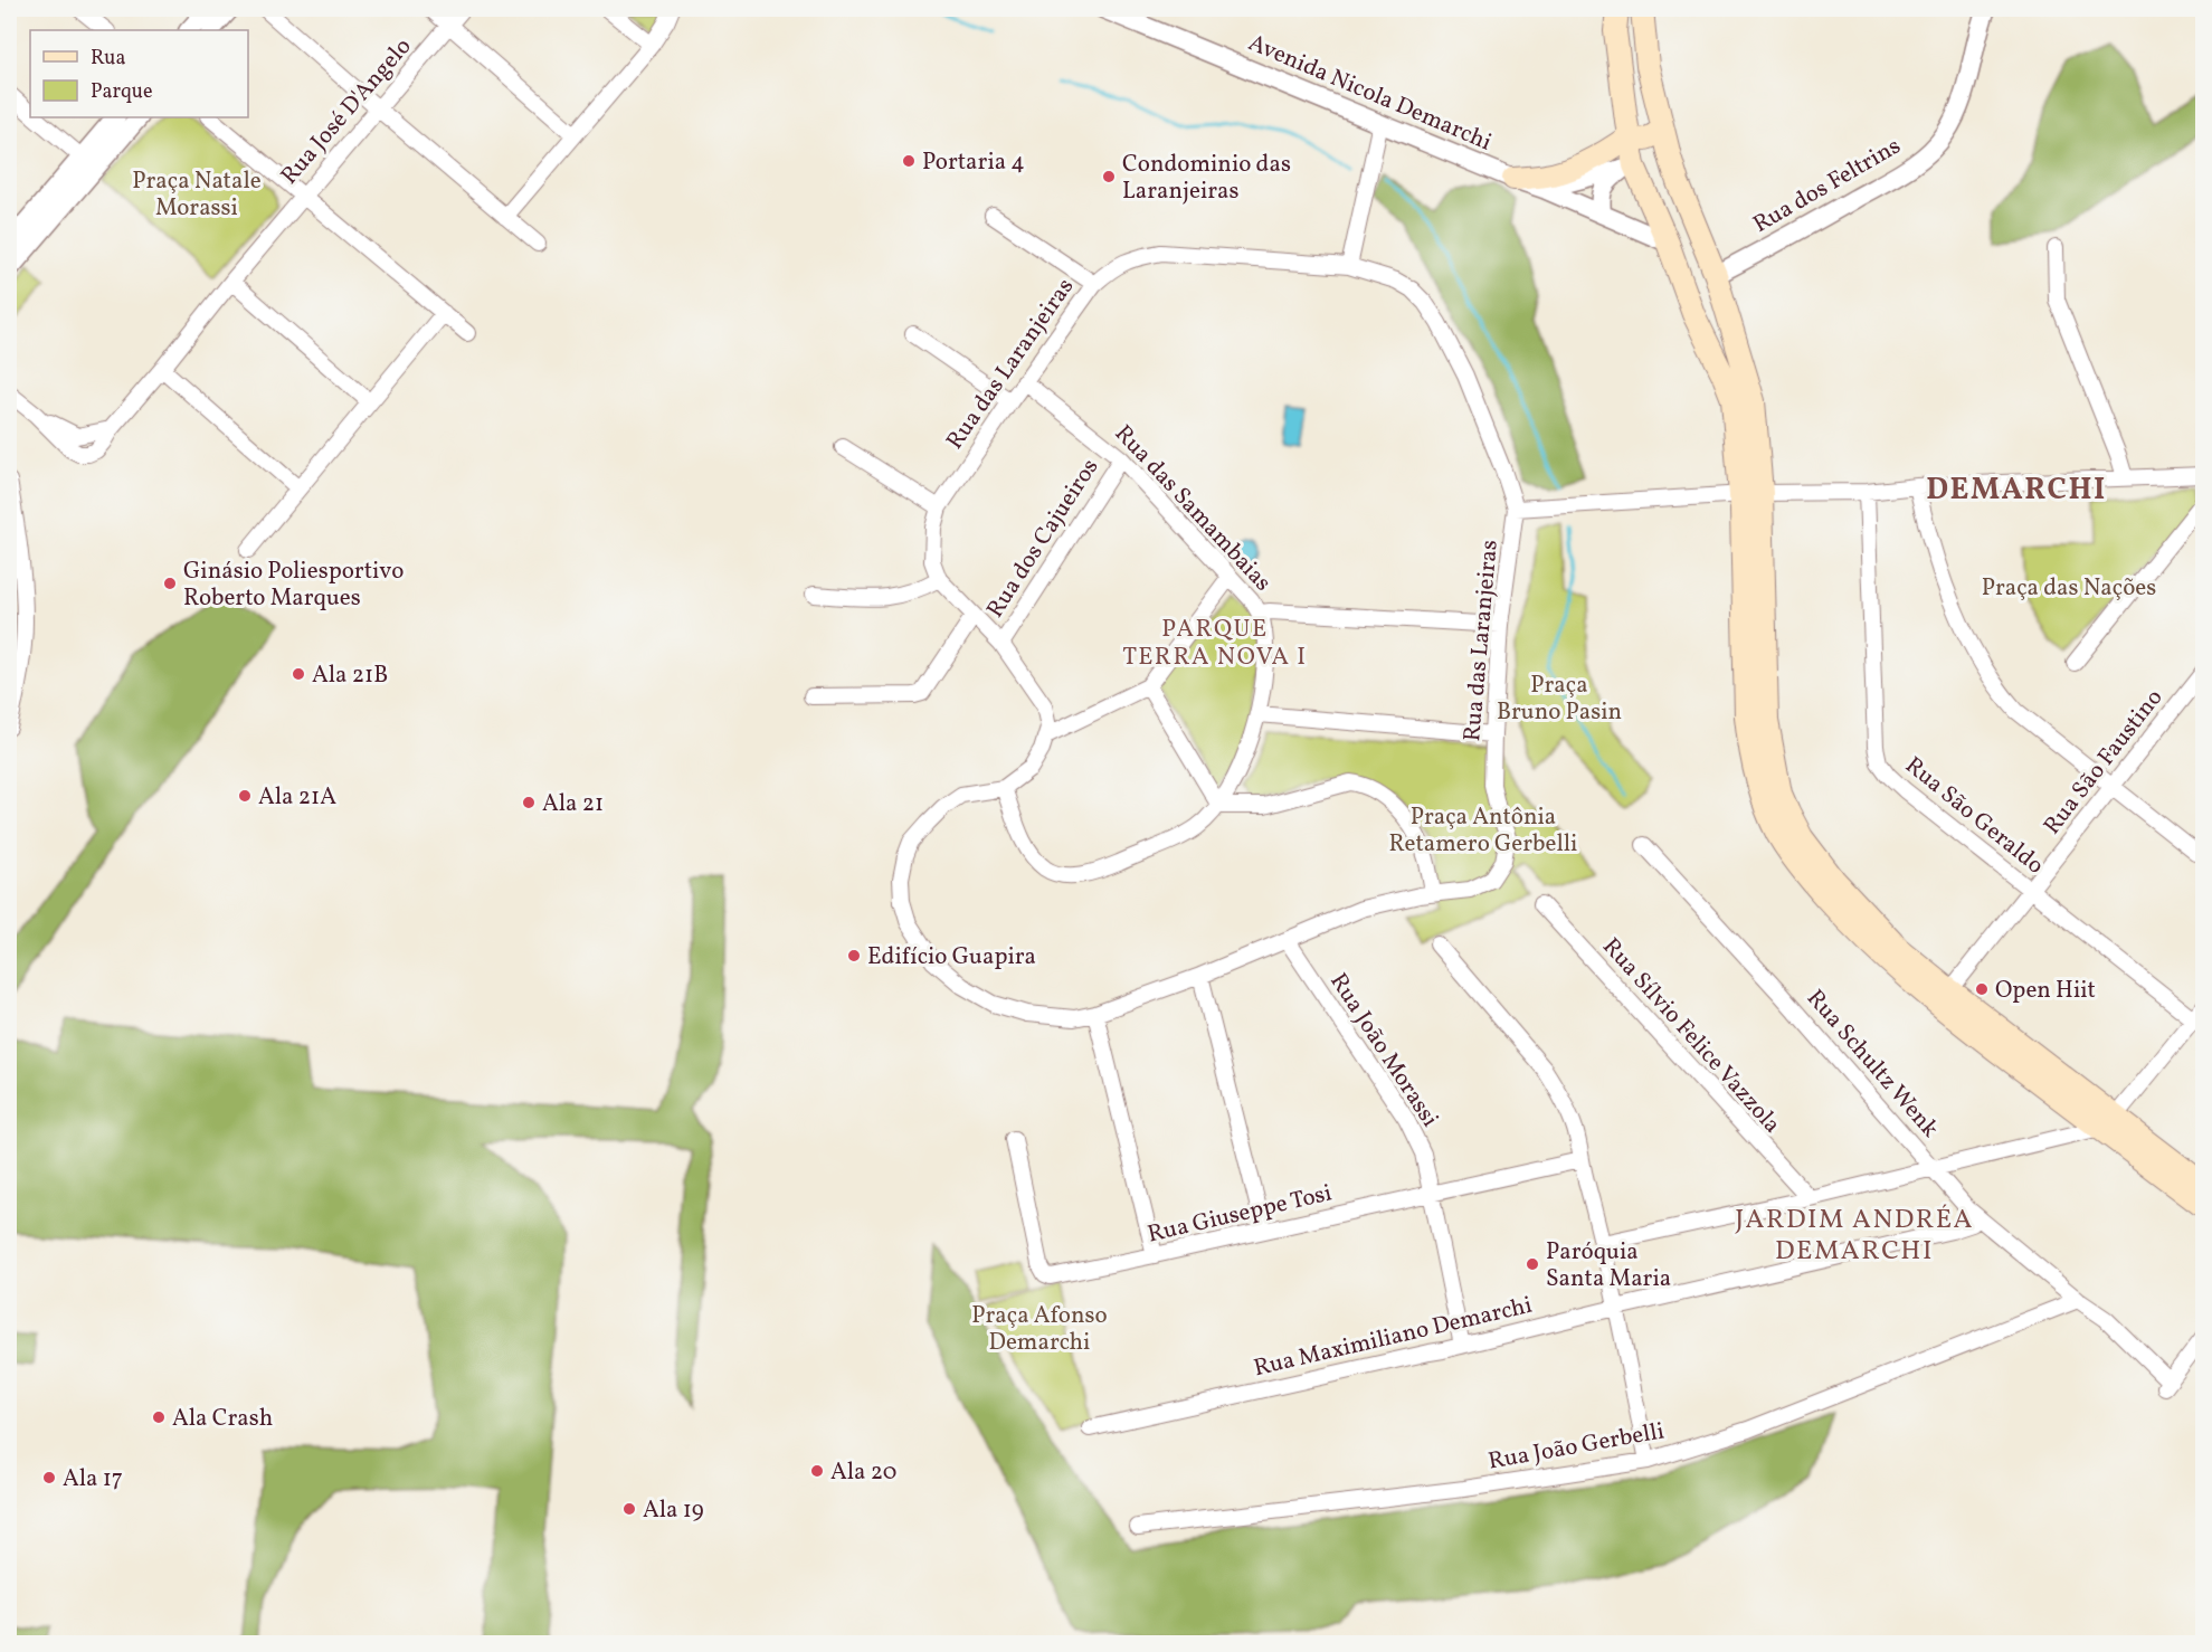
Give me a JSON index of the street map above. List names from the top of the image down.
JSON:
{
  "streets": {
    "street": [
      "Avenida Nicola Demarchi",
      "Rua José D'Angelo",
      "Rua dos Feltrins",
      "Rua das Laranjeiras",
      "Rua das Samambaias",
      "Rua dos Cajueiros",
      "Rua São Faustino",
      "Rua São Geraldo",
      "Rua Sílvio Felice Vazzola",
      "Rua João Morassi",
      "Rua Schultz Wenk",
      "Rua Giuseppe Tosi",
      "Rua Maximiliano Demarchi",
      "Rua João Gerbelli"
    ]
  },
  "crossings": [
    ["Rua das Laranjeiras", "Rua das Samambaias"],
    ["Rua das Laranjeiras", "Rua João Morassi"],
    ["Rua das Samambaias", "Rua dos Cajueiros"],
    ["Rua São Faustino", "Rua São Geraldo"],
    ["Rua João Morassi", "Rua Giuseppe Tosi"],
    ["Rua João Morassi", "Rua Maximiliano Demarchi"],
    ["Rua Schultz Wenk", "Rua Maximiliano Demarchi"],
    ["Rua Schultz Wenk", "Rua João Gerbelli"]
  ],
  "districts": ["DEMARCHI", "PARQUE TERRA NOVA I", "JARDIM ANDRÉA DEMARCHI"],
  "parks": [
    "Praça Natale Morassi",
    "Praça das Nações",
    "Praça Bruno Pasin",
    "Praça Antônia Retamero Gerbelli",
    "Praça Afonso Demarchi"
  ],
  "places": [
    "Portaria 4",
    "Condominio das Laranjeiras",
    "Ginásio Poliesportivo Roberto Marques",
    "Ala 21B",
    "Ala 21A",
    "Ala 21",
    "Edifício Guapira",
    "Open Hiit",
    "Paróquia Santa Maria",
    "Ala Crash",
    "Ala 20",
    "Ala 17",
    "Ala 19"
  ],
  "legend": ["Rua", "Parque"]
}
